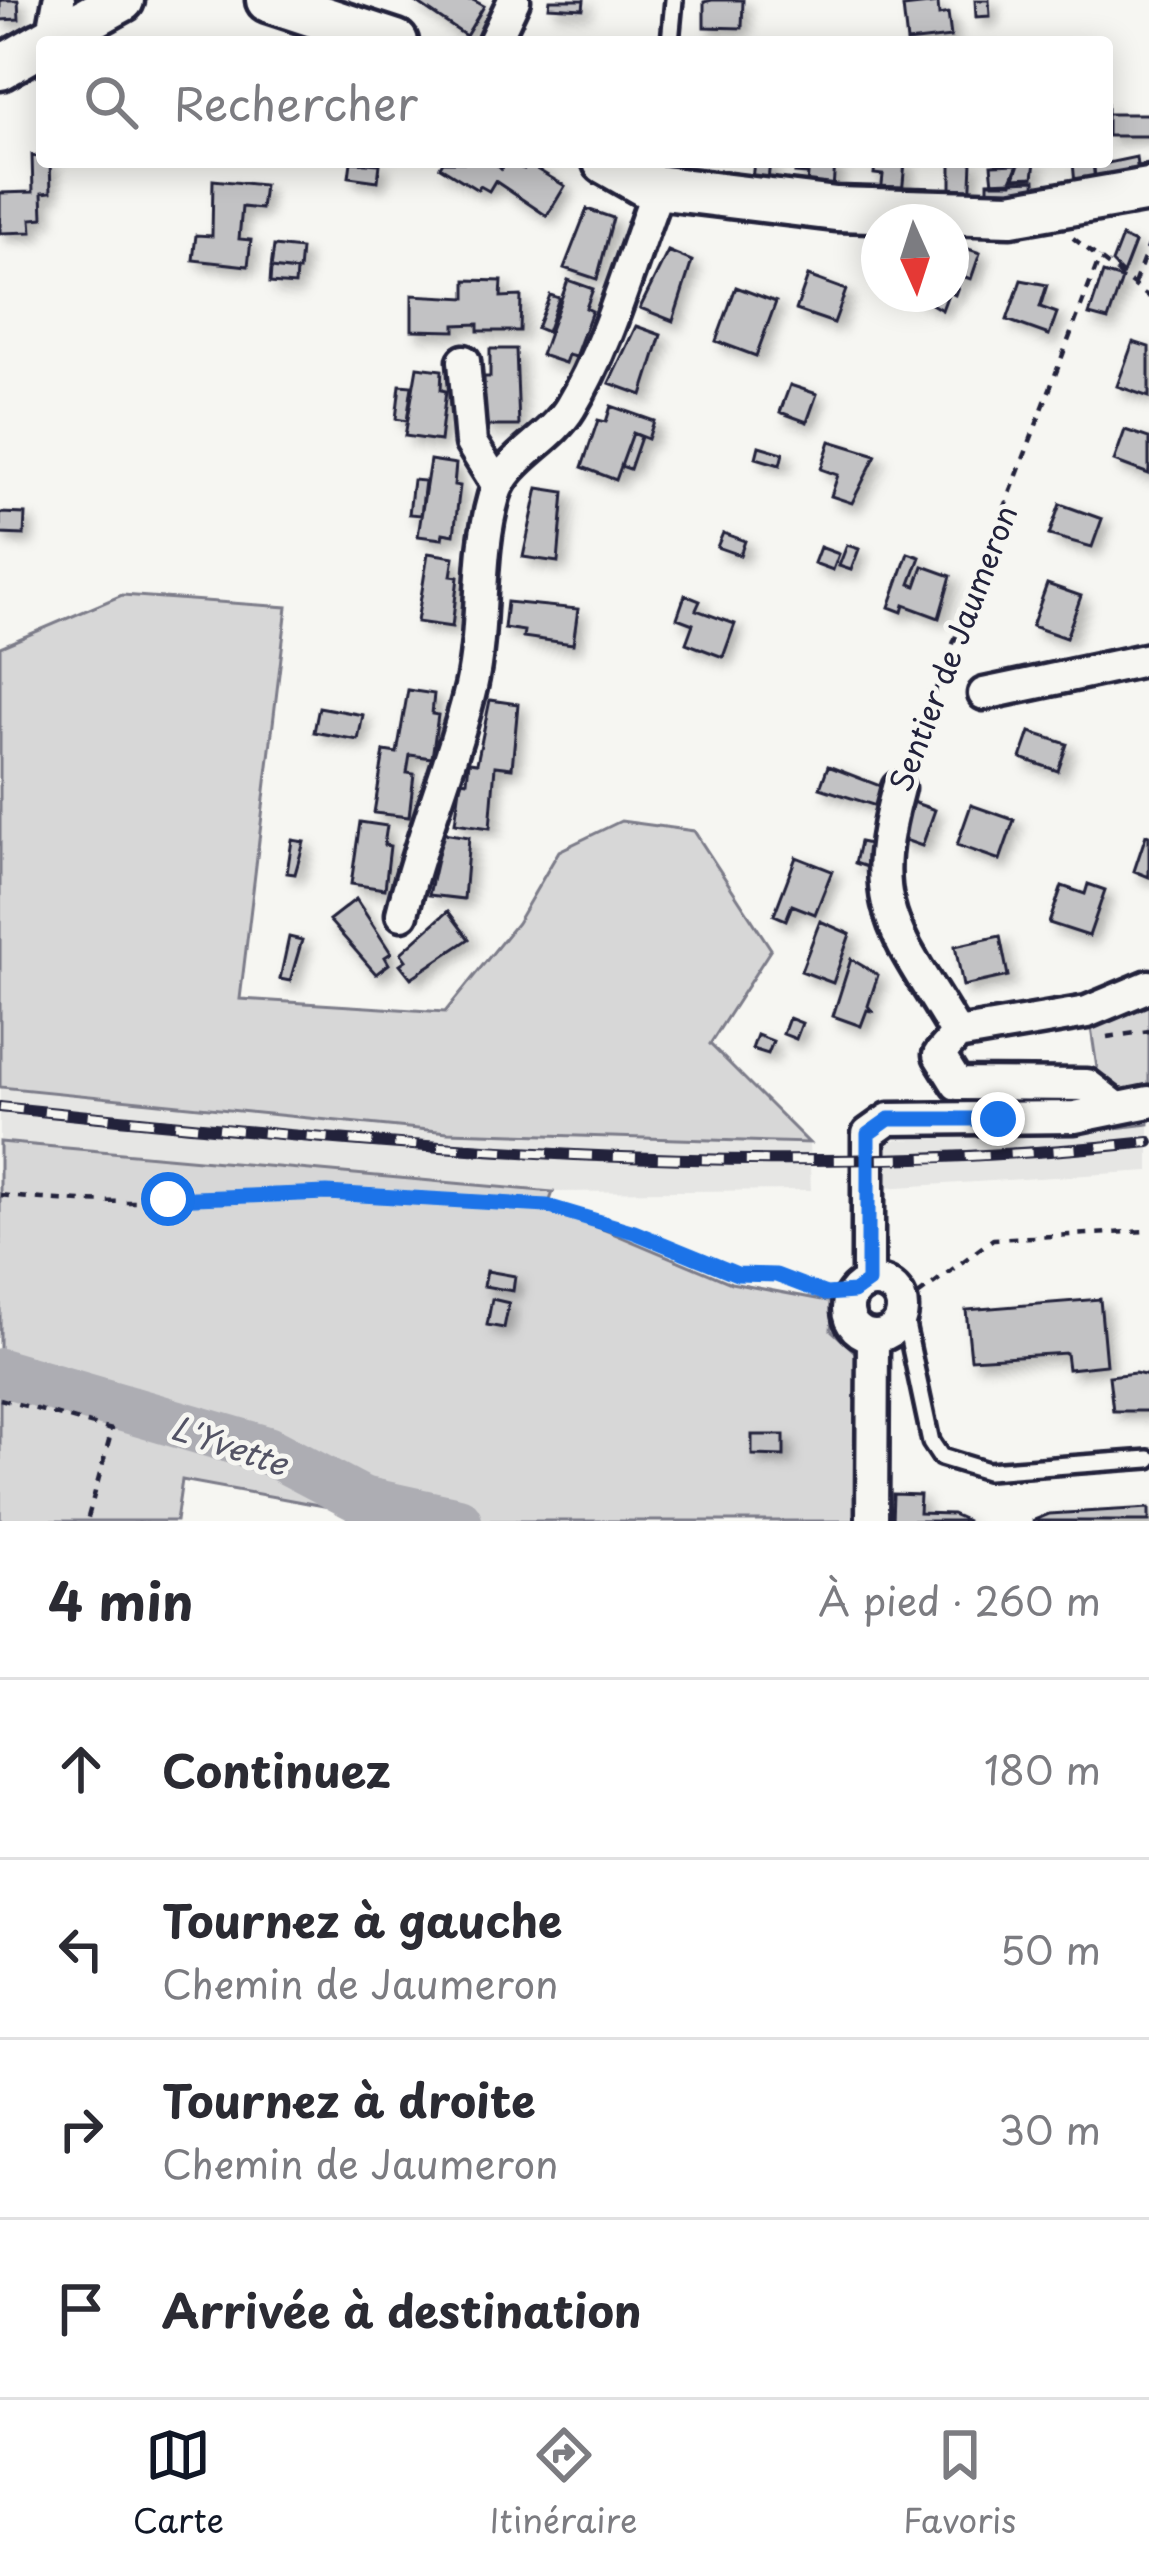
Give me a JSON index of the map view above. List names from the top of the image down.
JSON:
{
  "streets": {
    "street": ["Sentier de Jaumeron"]
  },
  "water": ["L'Yvette"],
  "north": "bottom",
  "page": {
    "search": "Rechercher",
    "heading": ["4 min", "À pied · 260 m"],
    "list": [
      ["Continuez", "180 m"],
      ["Tournez à gauche", "Chemin de Jaumeron", "50 m"],
      ["Tournez à droite", "Chemin de Jaumeron", "30 m"],
      "Arrivée à destination"
    ],
    "nav": ["Carte", "Itinéraire", "Favoris"]
  }
}
